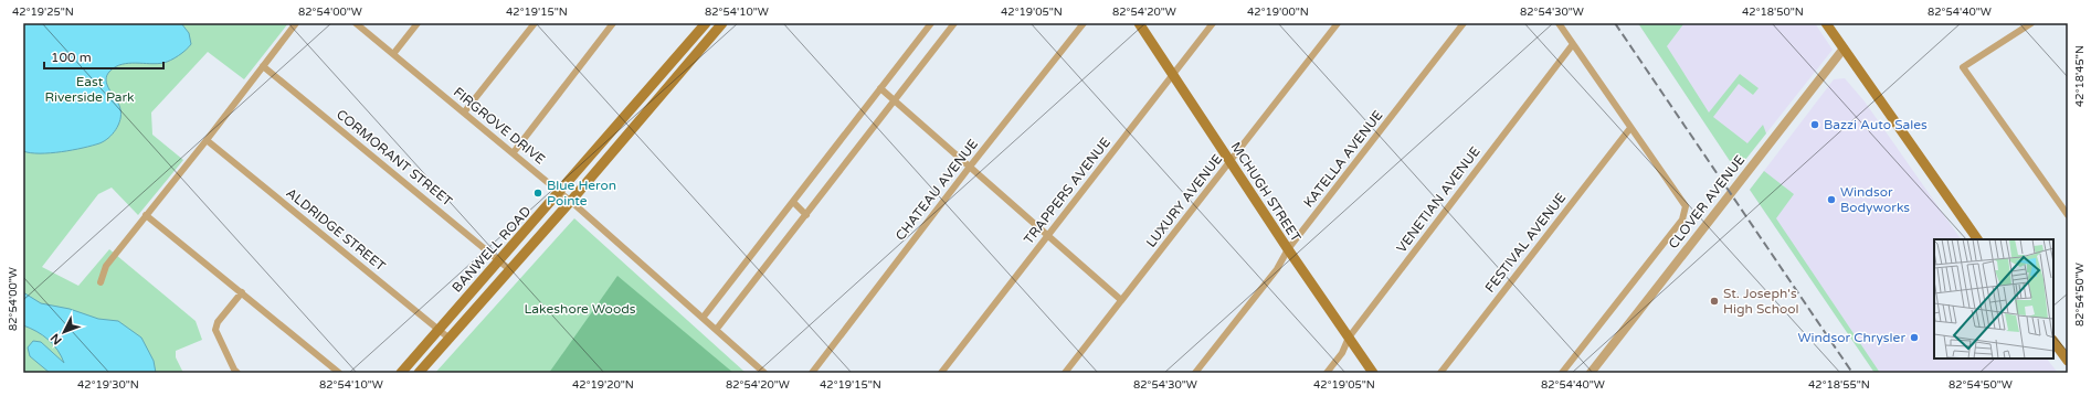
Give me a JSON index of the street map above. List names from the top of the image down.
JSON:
{
  "streets": {
    "main road": ["MCHUGH STREET", "BANWELL ROAD"],
    "street": [
      "FIRGROVE DRIVE",
      "CORMORANT STREET",
      "KATELLA AVENUE",
      "CHATEAU AVENUE",
      "TRAPPERS AVENUE",
      "VENETIAN AVENUE",
      "LUXURY AVENUE",
      "CLOVER AVENUE",
      "ALDRIDGE STREET",
      "FESTIVAL AVENUE"
    ]
  },
  "crossings": [
    ["FIRGROVE DRIVE", "BANWELL ROAD"],
    ["CORMORANT STREET", "BANWELL ROAD"],
    ["KATELLA AVENUE", "MCHUGH STREET"],
    ["TRAPPERS AVENUE", "MCHUGH STREET"],
    ["MCHUGH STREET", "VENETIAN AVENUE"],
    ["MCHUGH STREET", "LUXURY AVENUE"],
    ["CLOVER AVENUE", "FESTIVAL AVENUE"],
    ["ALDRIDGE STREET", "BANWELL ROAD"]
  ],
  "parks": ["East Riverside Park", "Lakeshore Woods"],
  "places": [
    "Bazzi Auto Sales",
    "Blue Heron Pointe",
    "Windsor Bodyworks",
    "St. Joseph's High School",
    "Windsor Chrysler"
  ],
  "scale_bar": "100 m",
  "north": "bottom left",
  "coordinates": [
    "42°19'25\"N",
    "82°54'00\"W",
    "42°19'15\"N",
    "82°54'10\"W",
    "42°19'05\"N",
    "82°54'20\"W",
    "42°19'00\"N",
    "82°54'30\"W",
    "42°18'50\"N",
    "82°54'40\"W",
    "42°18'45\"N",
    "82°54'50\"W",
    "42°19'30\"N",
    "42°19'20\"N",
    "42°18'55\"N"
  ]
}
